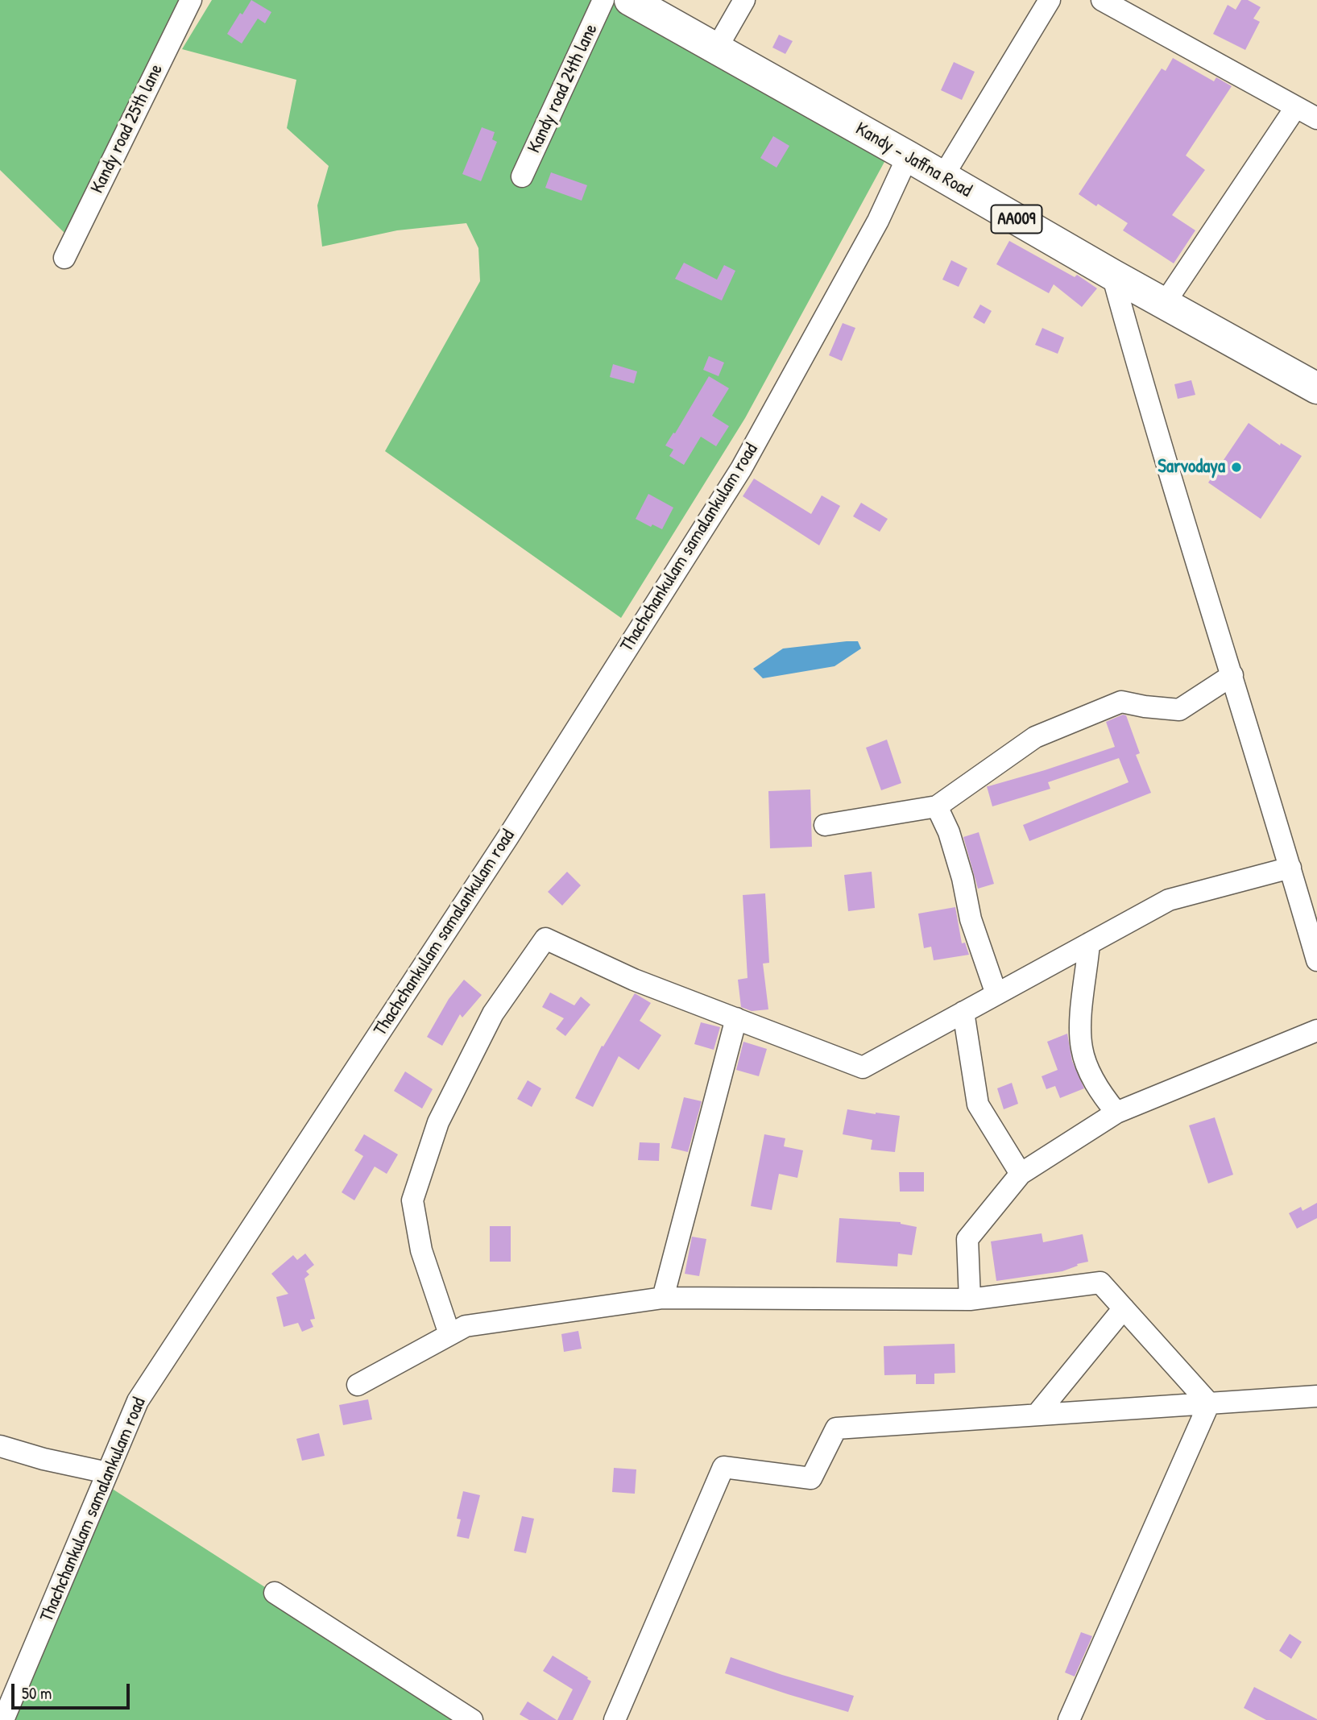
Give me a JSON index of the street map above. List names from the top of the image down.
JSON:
{
  "streets": {
    "highway": ["Kandy - Jaffna Road", "AA009"],
    "street": ["Kandy road 24th lane", "Kandy road 25th lane", "Thachchankulam samalankulam road"]
  },
  "crossings": [
    ["Kandy - Jaffna Road", "AA009"],
    ["Kandy - Jaffna Road", "Thachchankulam samalankulam road"]
  ],
  "places": ["Sarvodaya"],
  "scale_bar": "50 m"
}
